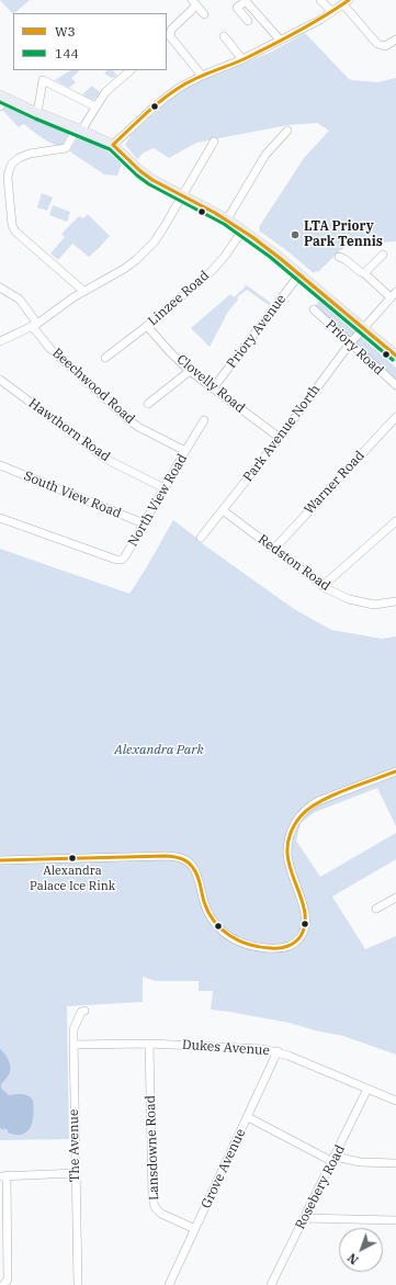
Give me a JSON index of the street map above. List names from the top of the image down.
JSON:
{
  "streets": {
    "main road": ["Priory Road"],
    "street": [
      "Linzee Road",
      "Priory Avenue",
      "Clovelly Road",
      "Beechwood Road",
      "Hawthorn Road",
      "Park Avenue North",
      "Warner Road",
      "South View Road",
      "North View Road",
      "Redston Road",
      "Dukes Avenue",
      "The Avenue",
      "Lansdowne Road",
      "Grove Avenue",
      "Rosebery Road"
    ]
  },
  "crossings": [
    ["Linzee Road", "Priory Road"],
    ["Linzee Road", "Clovelly Road"],
    ["Priory Avenue", "Priory Road"],
    ["Priory Avenue", "Clovelly Road"],
    ["Priory Road", "Park Avenue North"],
    ["Clovelly Road", "Park Avenue North"],
    ["Beechwood Road", "North View Road"],
    ["Hawthorn Road", "North View Road"],
    ["Park Avenue North", "Redston Road"],
    ["Warner Road", "Redston Road"],
    ["South View Road", "North View Road"],
    ["Dukes Avenue", "The Avenue"],
    ["Dukes Avenue", "Lansdowne Road"],
    ["Dukes Avenue", "Grove Avenue"],
    ["Dukes Avenue", "Rosebery Road"],
    ["Lansdowne Road", "Grove Avenue"]
  ],
  "parks": ["Alexandra Park"],
  "places": ["LTA Priory Park Tennis", "Alexandra Palace Ice Rink"],
  "lines": ["transit line W3", "transit line 144"],
  "legend": ["W3", "144"],
  "north": "bottom left"
}
